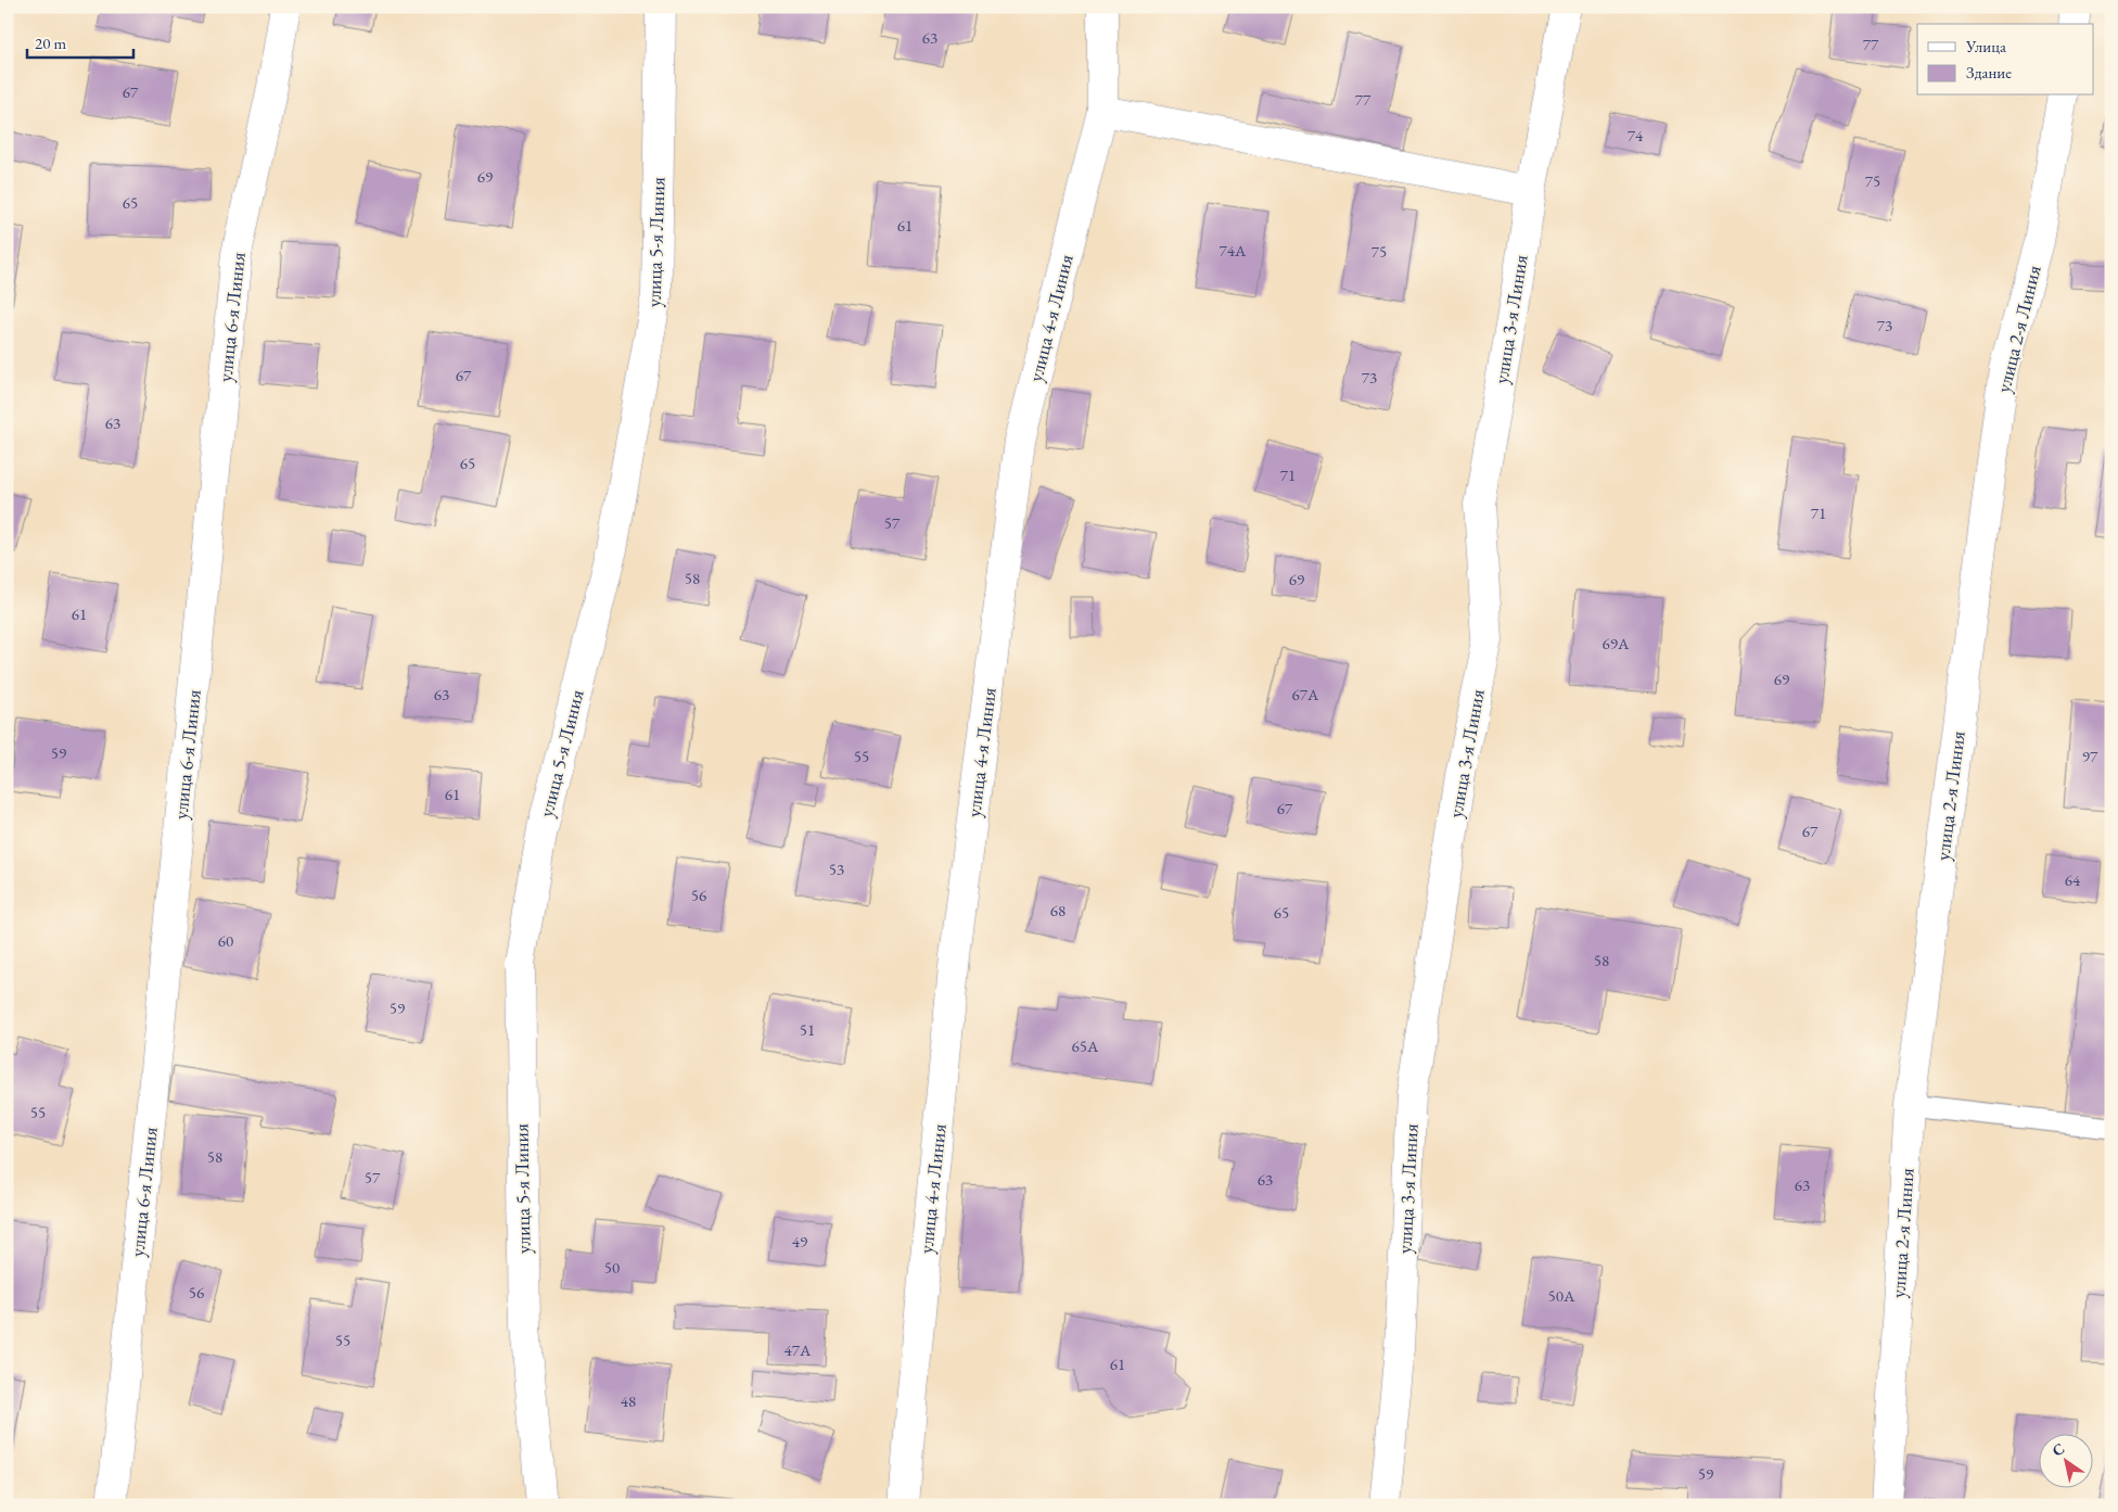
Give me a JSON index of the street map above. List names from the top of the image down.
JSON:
{
  "streets": {
    "street": [
      "улица 5-я Линия",
      "улица 6-я Линия",
      "улица 4-я Линия",
      "улица 3-я Линия",
      "улица 2-я Линия"
    ]
  },
  "house_numbers": [
    "63",
    "77",
    "67",
    "77",
    "74",
    "69",
    "75",
    "65",
    "61",
    "74А",
    "75",
    "73",
    "67",
    "73",
    "63",
    "65",
    "71",
    "71",
    "57",
    "58",
    "69",
    "61",
    "69А",
    "69",
    "63",
    "67А",
    "59",
    "55",
    "97",
    "61",
    "67",
    "67",
    "53",
    "64",
    "56",
    "68",
    "65",
    "60",
    "58",
    "59",
    "51",
    "65А",
    "55",
    "58",
    "57",
    "63",
    "63",
    "49",
    "50",
    "56",
    "50А",
    "55",
    "47А",
    "61",
    "48",
    "59"
  ],
  "legend": ["Улица", "Здание"],
  "scale_bar": "20 m",
  "north": "top left"
}
